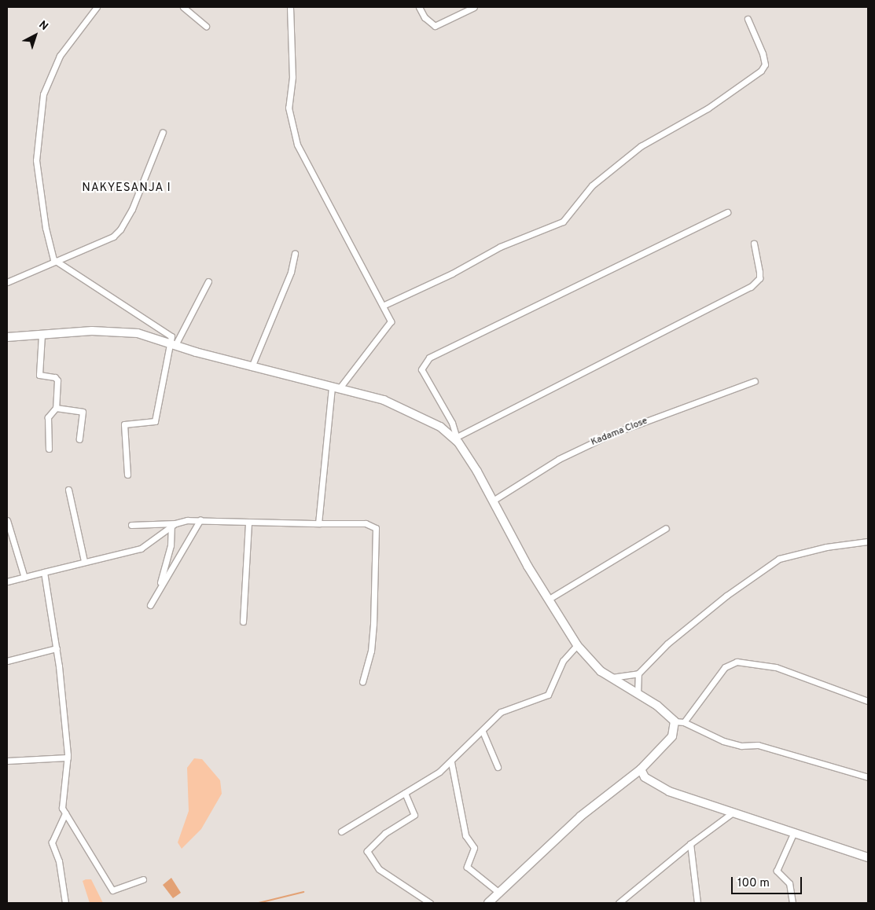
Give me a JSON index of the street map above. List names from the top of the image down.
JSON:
{
  "streets": {
    "street": ["Kadama Close"]
  },
  "districts": ["NAKYESANJA I"],
  "scale_bar": "100 m",
  "north": "top right"
}
